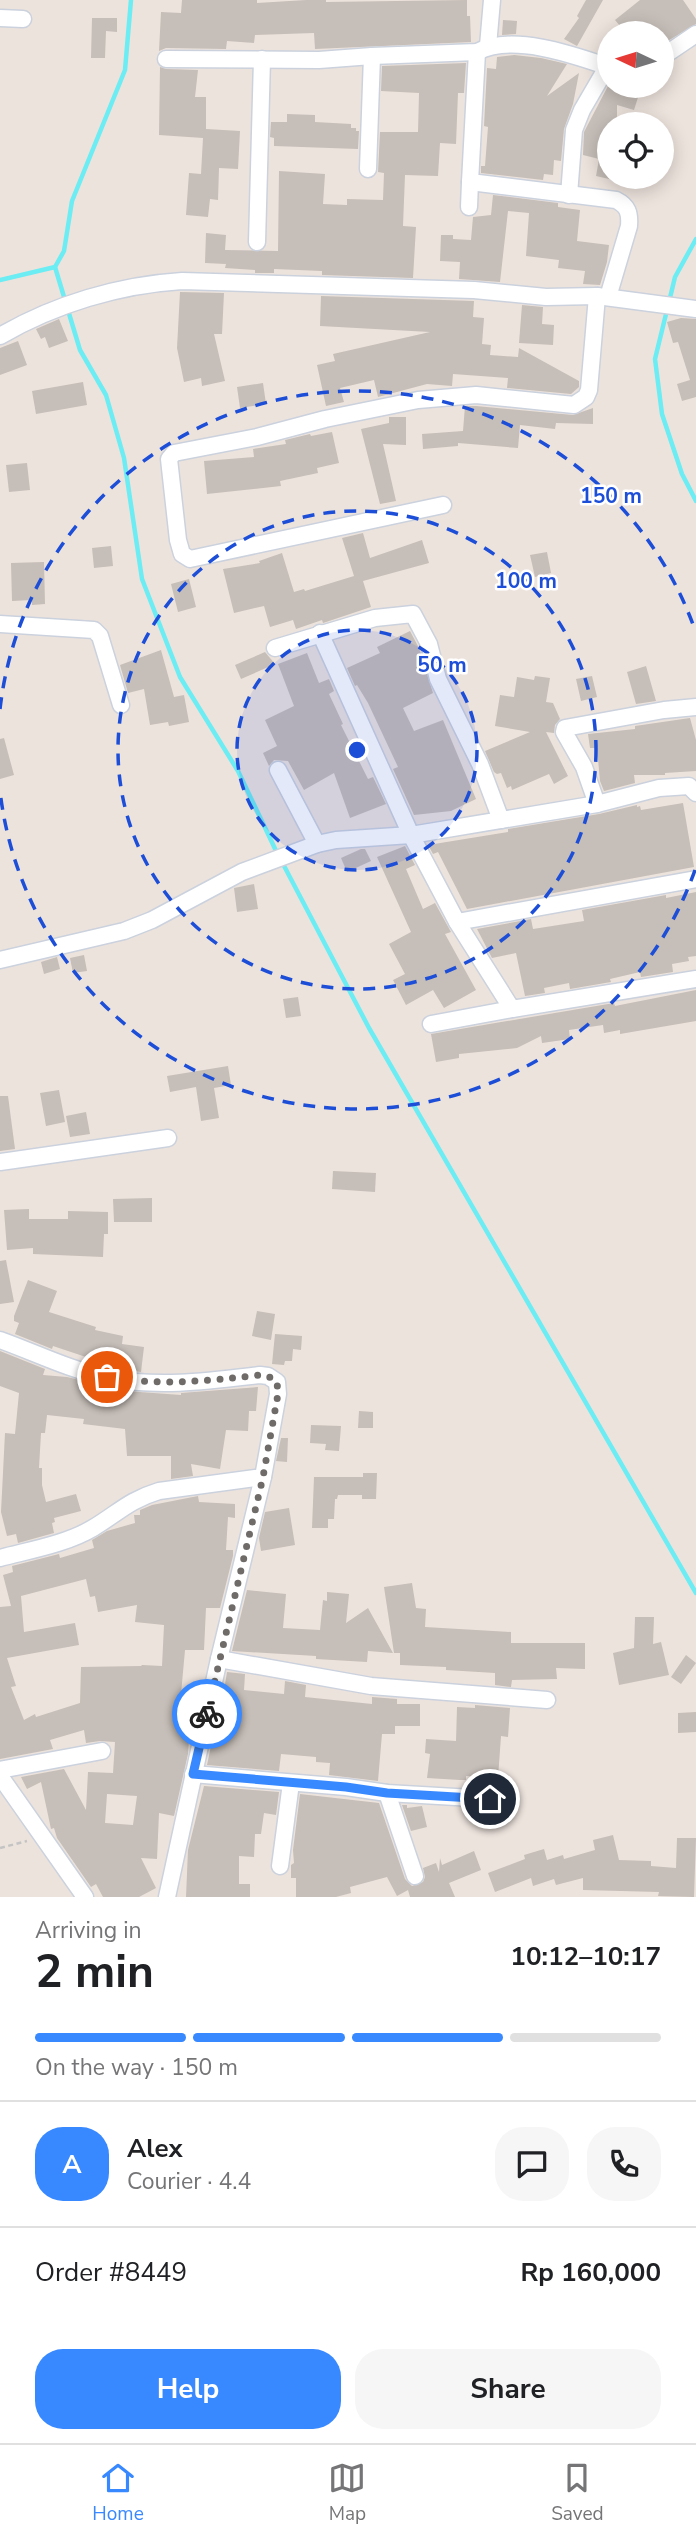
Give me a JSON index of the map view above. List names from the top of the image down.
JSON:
{
  "north": "left",
  "page": {
    "heading": ["2 min", "Arriving in", "10:12–10:17"],
    "panel": [
      "Alex",
      "Courier · 4.4",
      "Order #8449",
      "Rp 160,000"
    ],
    "bar": "On the way · 150 m",
    "round": "A",
    "buttons": ["Help", "Share"],
    "tabs": ["Home", "Map", "Saved"]
  },
  "rings": ["150 m", "100 m", "50 m"]
}
